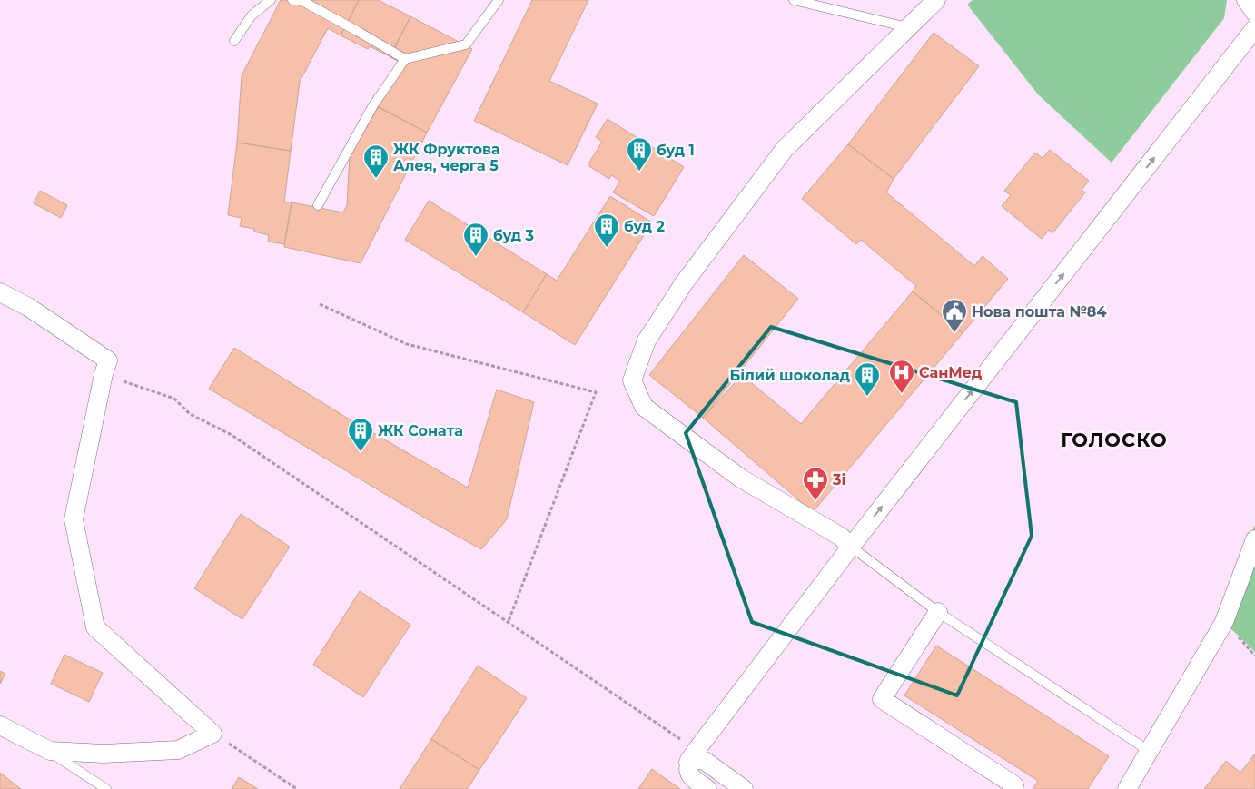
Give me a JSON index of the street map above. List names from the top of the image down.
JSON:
{
  "districts": ["ГОЛОСКО"],
  "places": {
    "building": [
      "буд 1",
      "ЖК Фруктова Алея, черга 5",
      "буд 2",
      "буд 3",
      "Білий шоколад",
      "ЖК Соната"
    ],
    "public building": ["Нова пошта №84"],
    "hospital": ["СанМед"],
    "pharmacy": ["3і"]
  }
}
